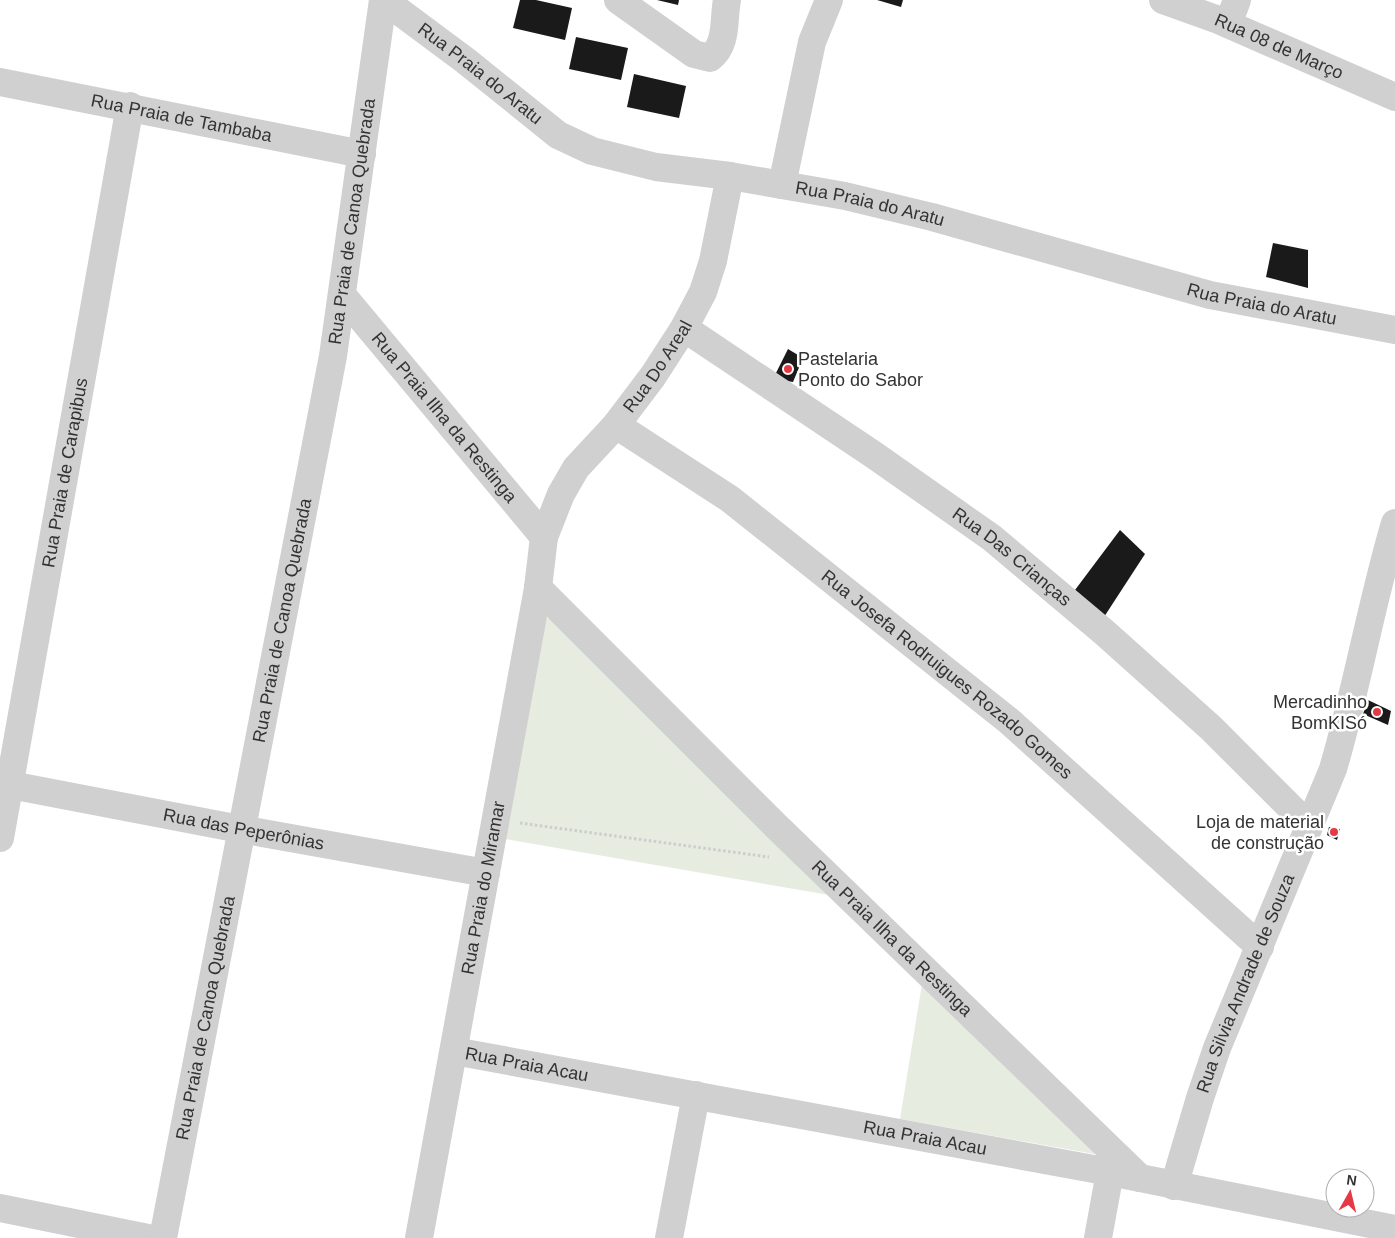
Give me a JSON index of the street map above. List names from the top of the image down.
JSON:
{
  "streets": {
    "street": [
      "Rua 08 de Março",
      "Rua Praia do Aratu",
      "Rua Praia de Tambaba",
      "Rua Praia de Canoa Quebrada",
      "Rua Do Areal",
      "Rua Praia Ilha da Restinga",
      "Rua Praia de Carapibus",
      "Rua Das Crianças",
      "Rua Josefa Rodruigues Rozado Gomes",
      "Rua das Peperônias",
      "Rua Praia do Miramar",
      "Rua Silvia Andrade de Souza",
      "Rua Praia Acau"
    ]
  },
  "crossings": [
    ["Rua Praia do Aratu", "Rua Praia de Canoa Quebrada"],
    ["Rua Praia do Aratu", "Rua Do Areal"],
    ["Rua Praia de Tambaba", "Rua Praia de Canoa Quebrada"],
    ["Rua Praia de Tambaba", "Rua Praia de Carapibus"],
    ["Rua Praia de Canoa Quebrada", "Rua Praia Ilha da Restinga"],
    ["Rua Praia de Canoa Quebrada", "Rua das Peperônias"],
    ["Rua Do Areal", "Rua Praia Ilha da Restinga"],
    ["Rua Do Areal", "Rua Das Crianças"],
    ["Rua Do Areal", "Rua Josefa Rodruigues Rozado Gomes"],
    ["Rua Do Areal", "Rua Praia do Miramar"],
    ["Rua Praia Ilha da Restinga", "Rua Praia do Miramar"],
    ["Rua Praia Ilha da Restinga", "Rua Praia Acau"],
    ["Rua Praia de Carapibus", "Rua das Peperônias"],
    ["Rua Das Crianças", "Rua Silvia Andrade de Souza"],
    ["Rua Josefa Rodruigues Rozado Gomes", "Rua Silvia Andrade de Souza"],
    ["Rua das Peperônias", "Rua Praia do Miramar"],
    ["Rua Praia do Miramar", "Rua Praia Acau"],
    ["Rua Silvia Andrade de Souza", "Rua Praia Acau"]
  ],
  "places": ["Pastelaria Ponto do Sabor", "Mercadinho BomKISó", "Loja de material de construção"],
  "north": "top"
}
